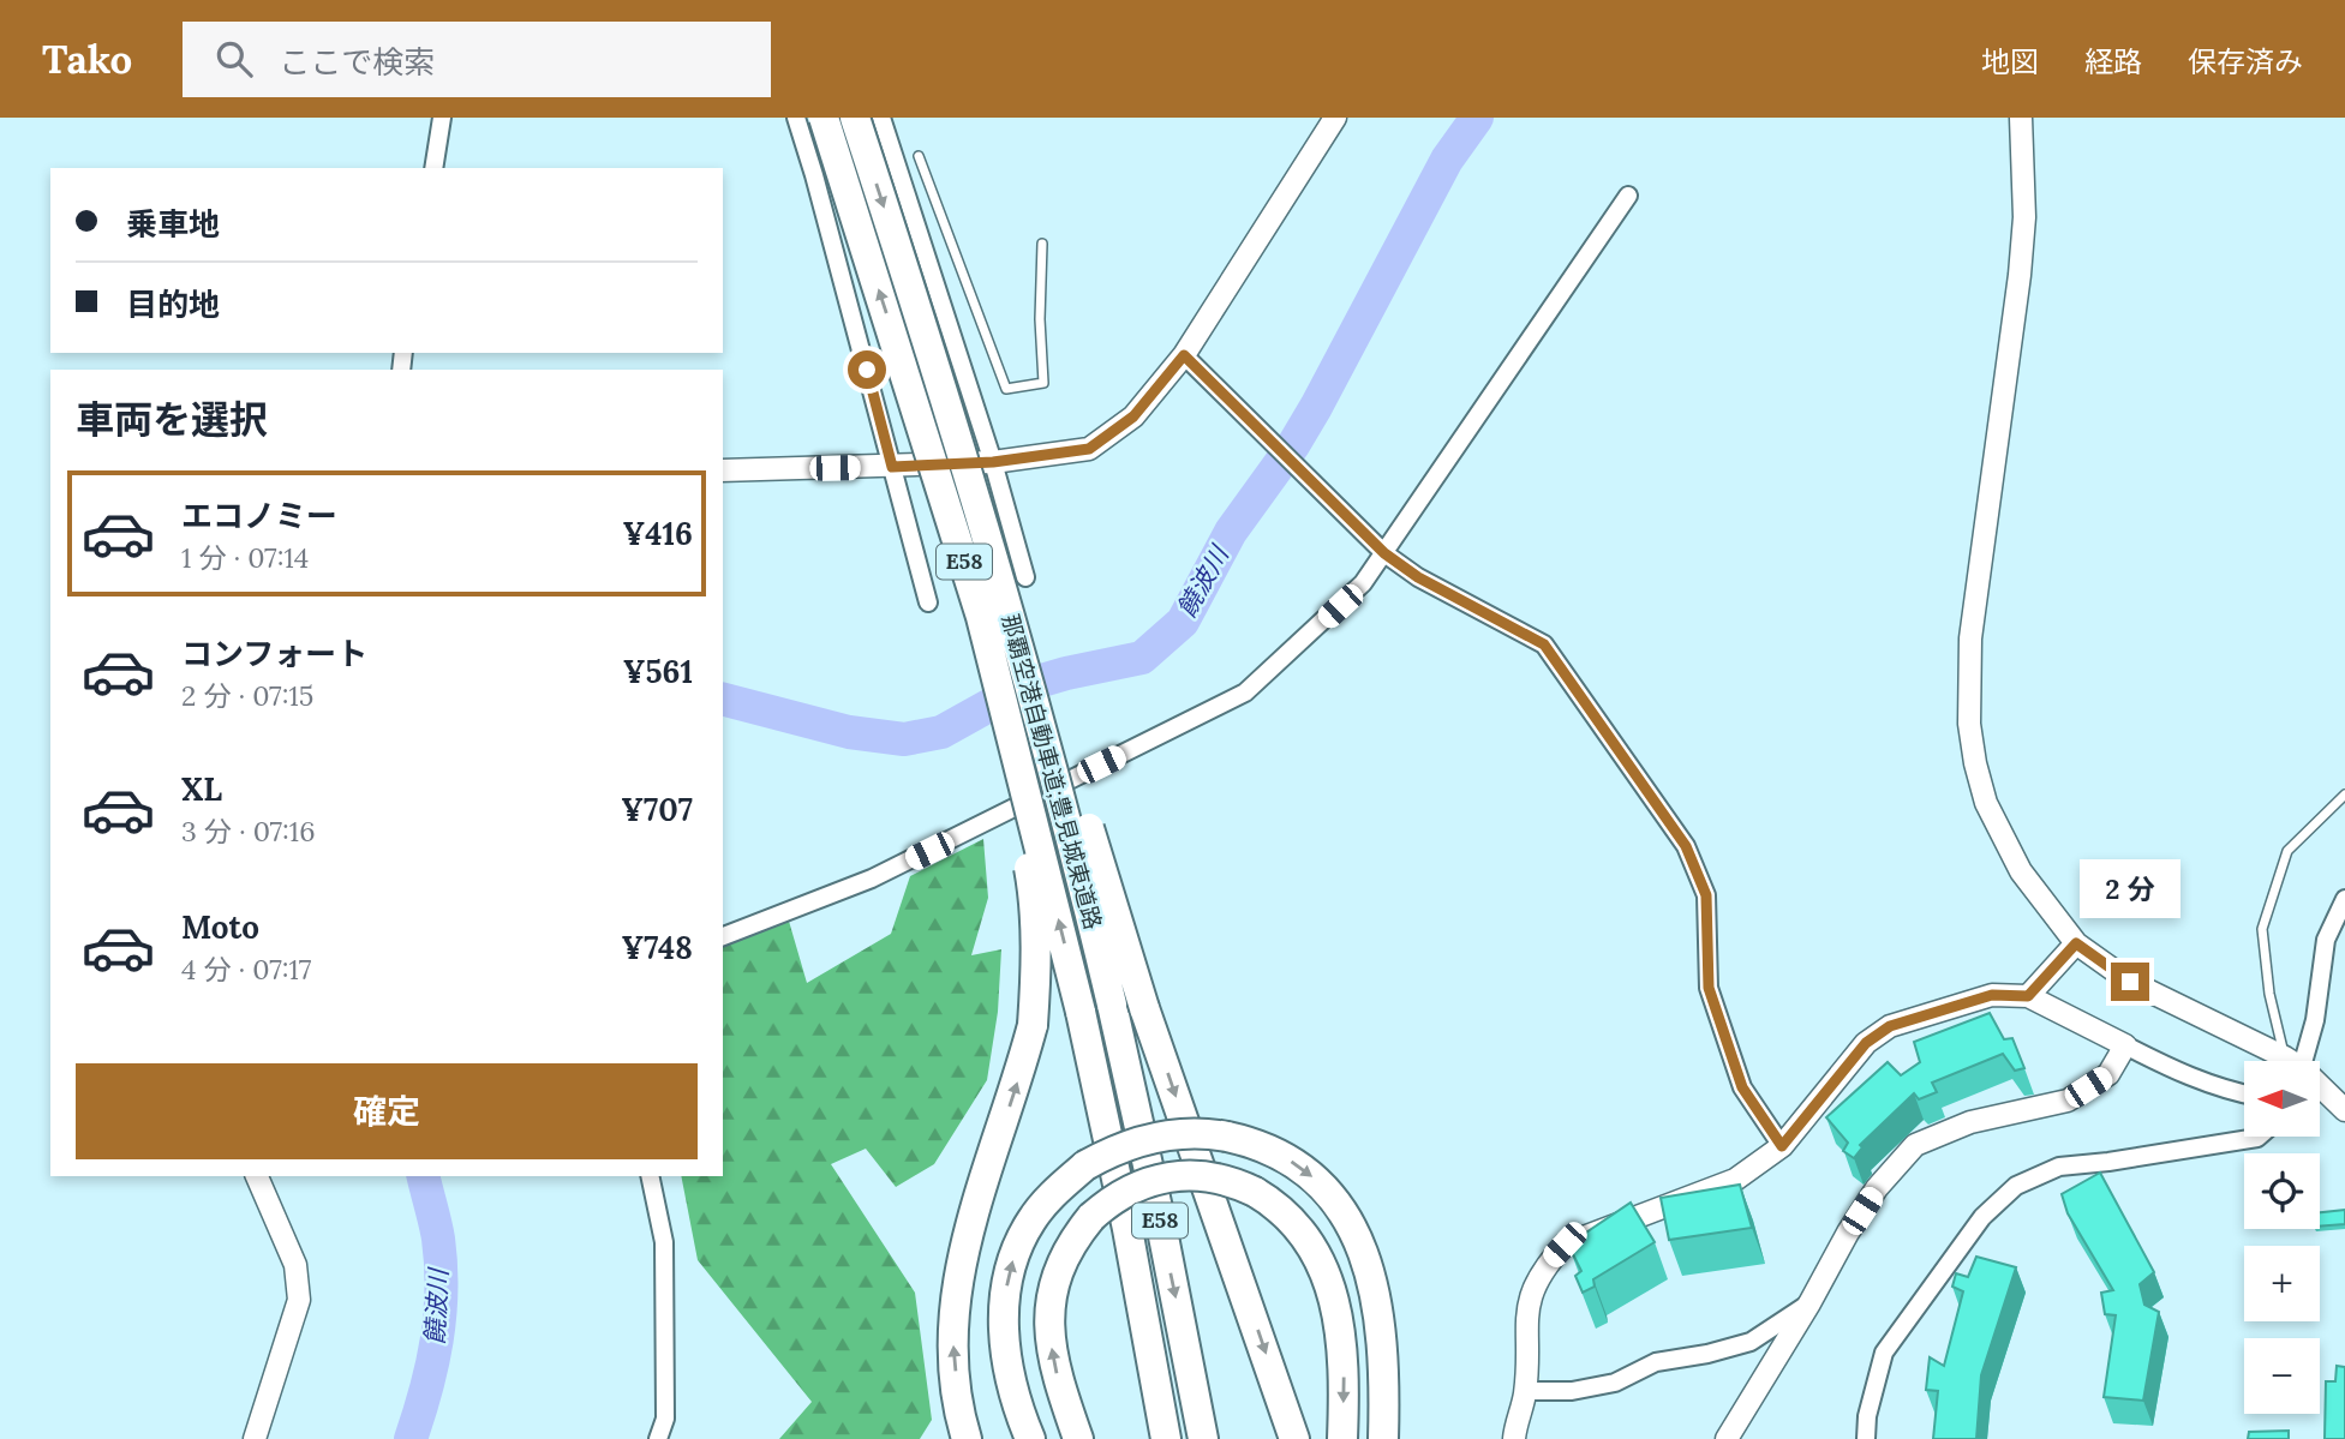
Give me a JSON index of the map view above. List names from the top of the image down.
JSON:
{
  "streets": {
    "highway": ["E58", "那覇空港自動車道;豊見城東道路"]
  },
  "water": ["饒波川"],
  "north": "left",
  "page": {
    "header": "Tako",
    "search": "ここで検索",
    "nav": ["地図", "経路", "保存済み"],
    "banner": ["乗車地", "目的地"],
    "heading": "車両を選択",
    "list": [
      {
        "name": "エコノミー",
        "note": "1 分 · 07:14",
        "value": "¥416"
      },
      {
        "name": "コンフォート",
        "note": "2 分 · 07:15",
        "value": "¥561"
      },
      {
        "name": "XL",
        "note": "3 分 · 07:16",
        "value": "¥707"
      },
      {
        "name": "Moto",
        "note": "4 分 · 07:17",
        "value": "¥748"
      }
    ],
    "bubble": "2 分",
    "buttons": "確定",
    "map_buttons": ["+", "−"]
  }
}
